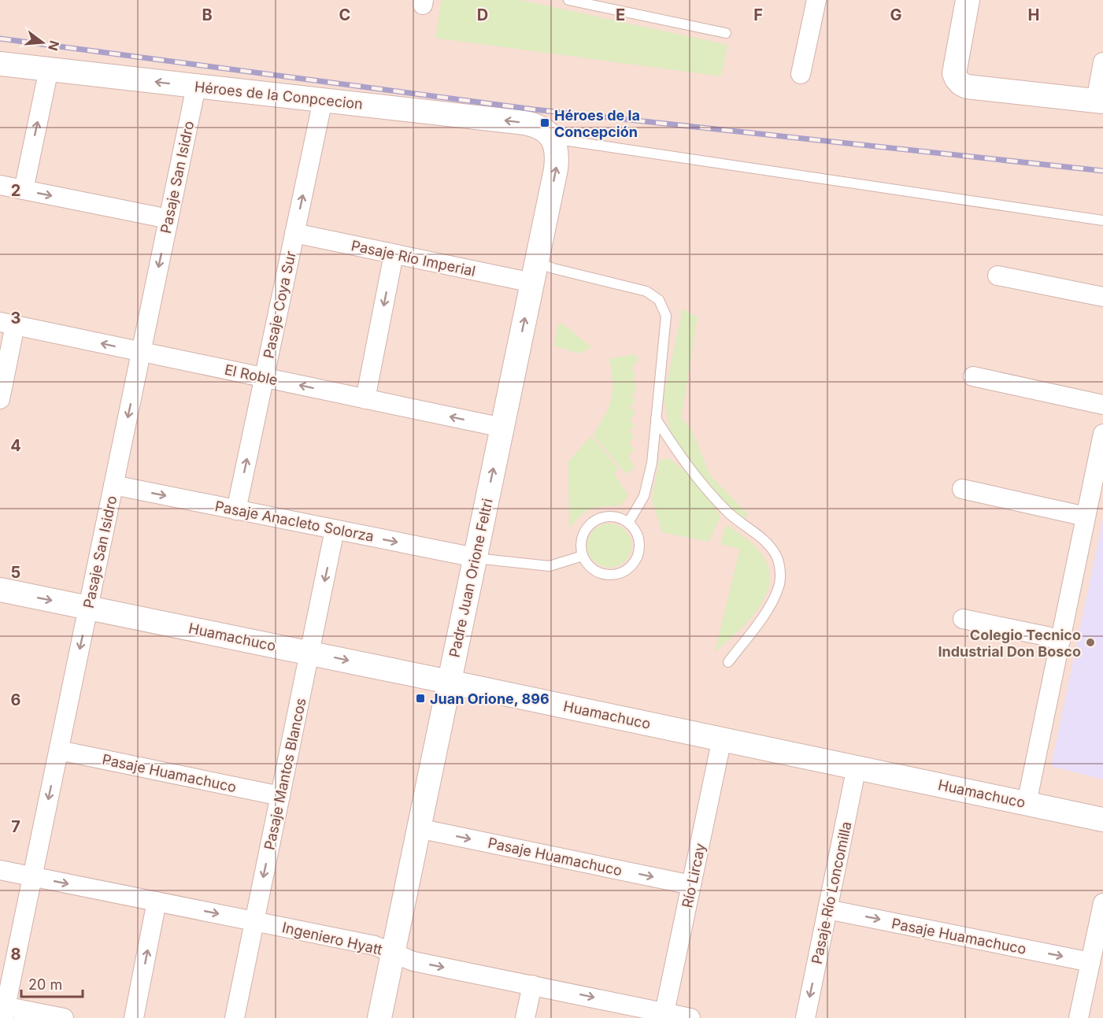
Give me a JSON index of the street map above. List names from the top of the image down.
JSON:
{
  "streets": {
    "street": [
      "Héroes de la Conpcecion",
      "Pasaje San Isidro",
      "Pasaje Río Imperial",
      "Pasaje Coya Sur",
      "El Roble",
      "Pasaje Anacleto Solorza",
      "Padre Juan Orione Feltri",
      "Huamachuco",
      "Pasaje Huamachuco",
      "Pasaje Mantos Blancos",
      "Río Lircay",
      "Pasaje Río Loncomilla",
      "Ingeniero Hyatt"
    ]
  },
  "crossings": [
    ["Héroes de la Conpcecion", "Pasaje San Isidro"],
    ["Héroes de la Conpcecion", "Pasaje Coya Sur"],
    ["Héroes de la Conpcecion", "Padre Juan Orione Feltri"],
    ["Pasaje San Isidro", "El Roble"],
    ["Pasaje San Isidro", "Pasaje Anacleto Solorza"],
    ["Pasaje San Isidro", "Huamachuco"],
    ["Pasaje San Isidro", "Pasaje Huamachuco"],
    ["Pasaje San Isidro", "Ingeniero Hyatt"],
    ["Pasaje Río Imperial", "Pasaje Coya Sur"],
    ["Pasaje Río Imperial", "Padre Juan Orione Feltri"],
    ["Pasaje Coya Sur", "El Roble"],
    ["Pasaje Coya Sur", "Pasaje Anacleto Solorza"],
    ["El Roble", "Padre Juan Orione Feltri"],
    ["Pasaje Anacleto Solorza", "Padre Juan Orione Feltri"],
    ["Pasaje Anacleto Solorza", "Pasaje Mantos Blancos"],
    ["Padre Juan Orione Feltri", "Huamachuco"],
    ["Padre Juan Orione Feltri", "Pasaje Huamachuco"],
    ["Padre Juan Orione Feltri", "Ingeniero Hyatt"],
    ["Huamachuco", "Pasaje Mantos Blancos"],
    ["Huamachuco", "Río Lircay"],
    ["Huamachuco", "Pasaje Río Loncomilla"],
    ["Pasaje Huamachuco", "Pasaje Mantos Blancos"],
    ["Pasaje Huamachuco", "Río Lircay"],
    ["Pasaje Huamachuco", "Pasaje Río Loncomilla"],
    ["Pasaje Mantos Blancos", "Ingeniero Hyatt"],
    ["Río Lircay", "Ingeniero Hyatt"]
  ],
  "one_way": [
    "Pasaje San Isidro",
    "Pasaje Coya Sur",
    "Pasaje Anacleto Solorza",
    "Pasaje Huamachuco",
    "Pasaje Mantos Blancos",
    "Pasaje Río Loncomilla",
    "Ingeniero Hyatt"
  ],
  "places": {
    "transit": ["Héroes de la Concepción", "Juan Orione, 896"],
    "other": ["Colegio Tecnico Industrial Don Bosco"]
  },
  "scale_bar": "20 m",
  "north": "right",
  "grid": {
    "columns": [
      "B",
      "C",
      "D",
      "E",
      "F",
      "G",
      "H"
    ],
    "rows": [
      "2",
      "3",
      "4",
      "5",
      "6",
      "7",
      "8"
    ]
  }
}
